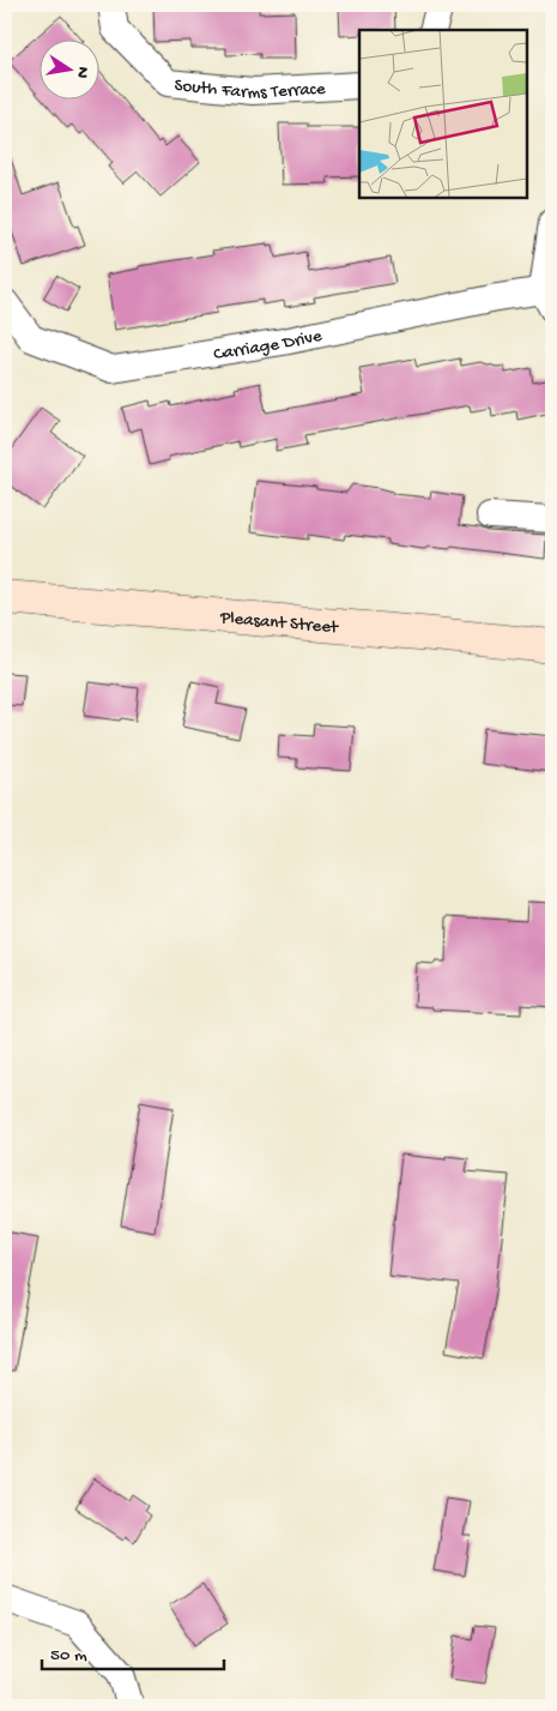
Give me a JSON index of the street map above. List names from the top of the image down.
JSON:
{
  "streets": {
    "street": ["South Farms Terrace", "Carriage Drive", "Pleasant Street"]
  },
  "scale_bar": "50 m",
  "north": "right"
}
